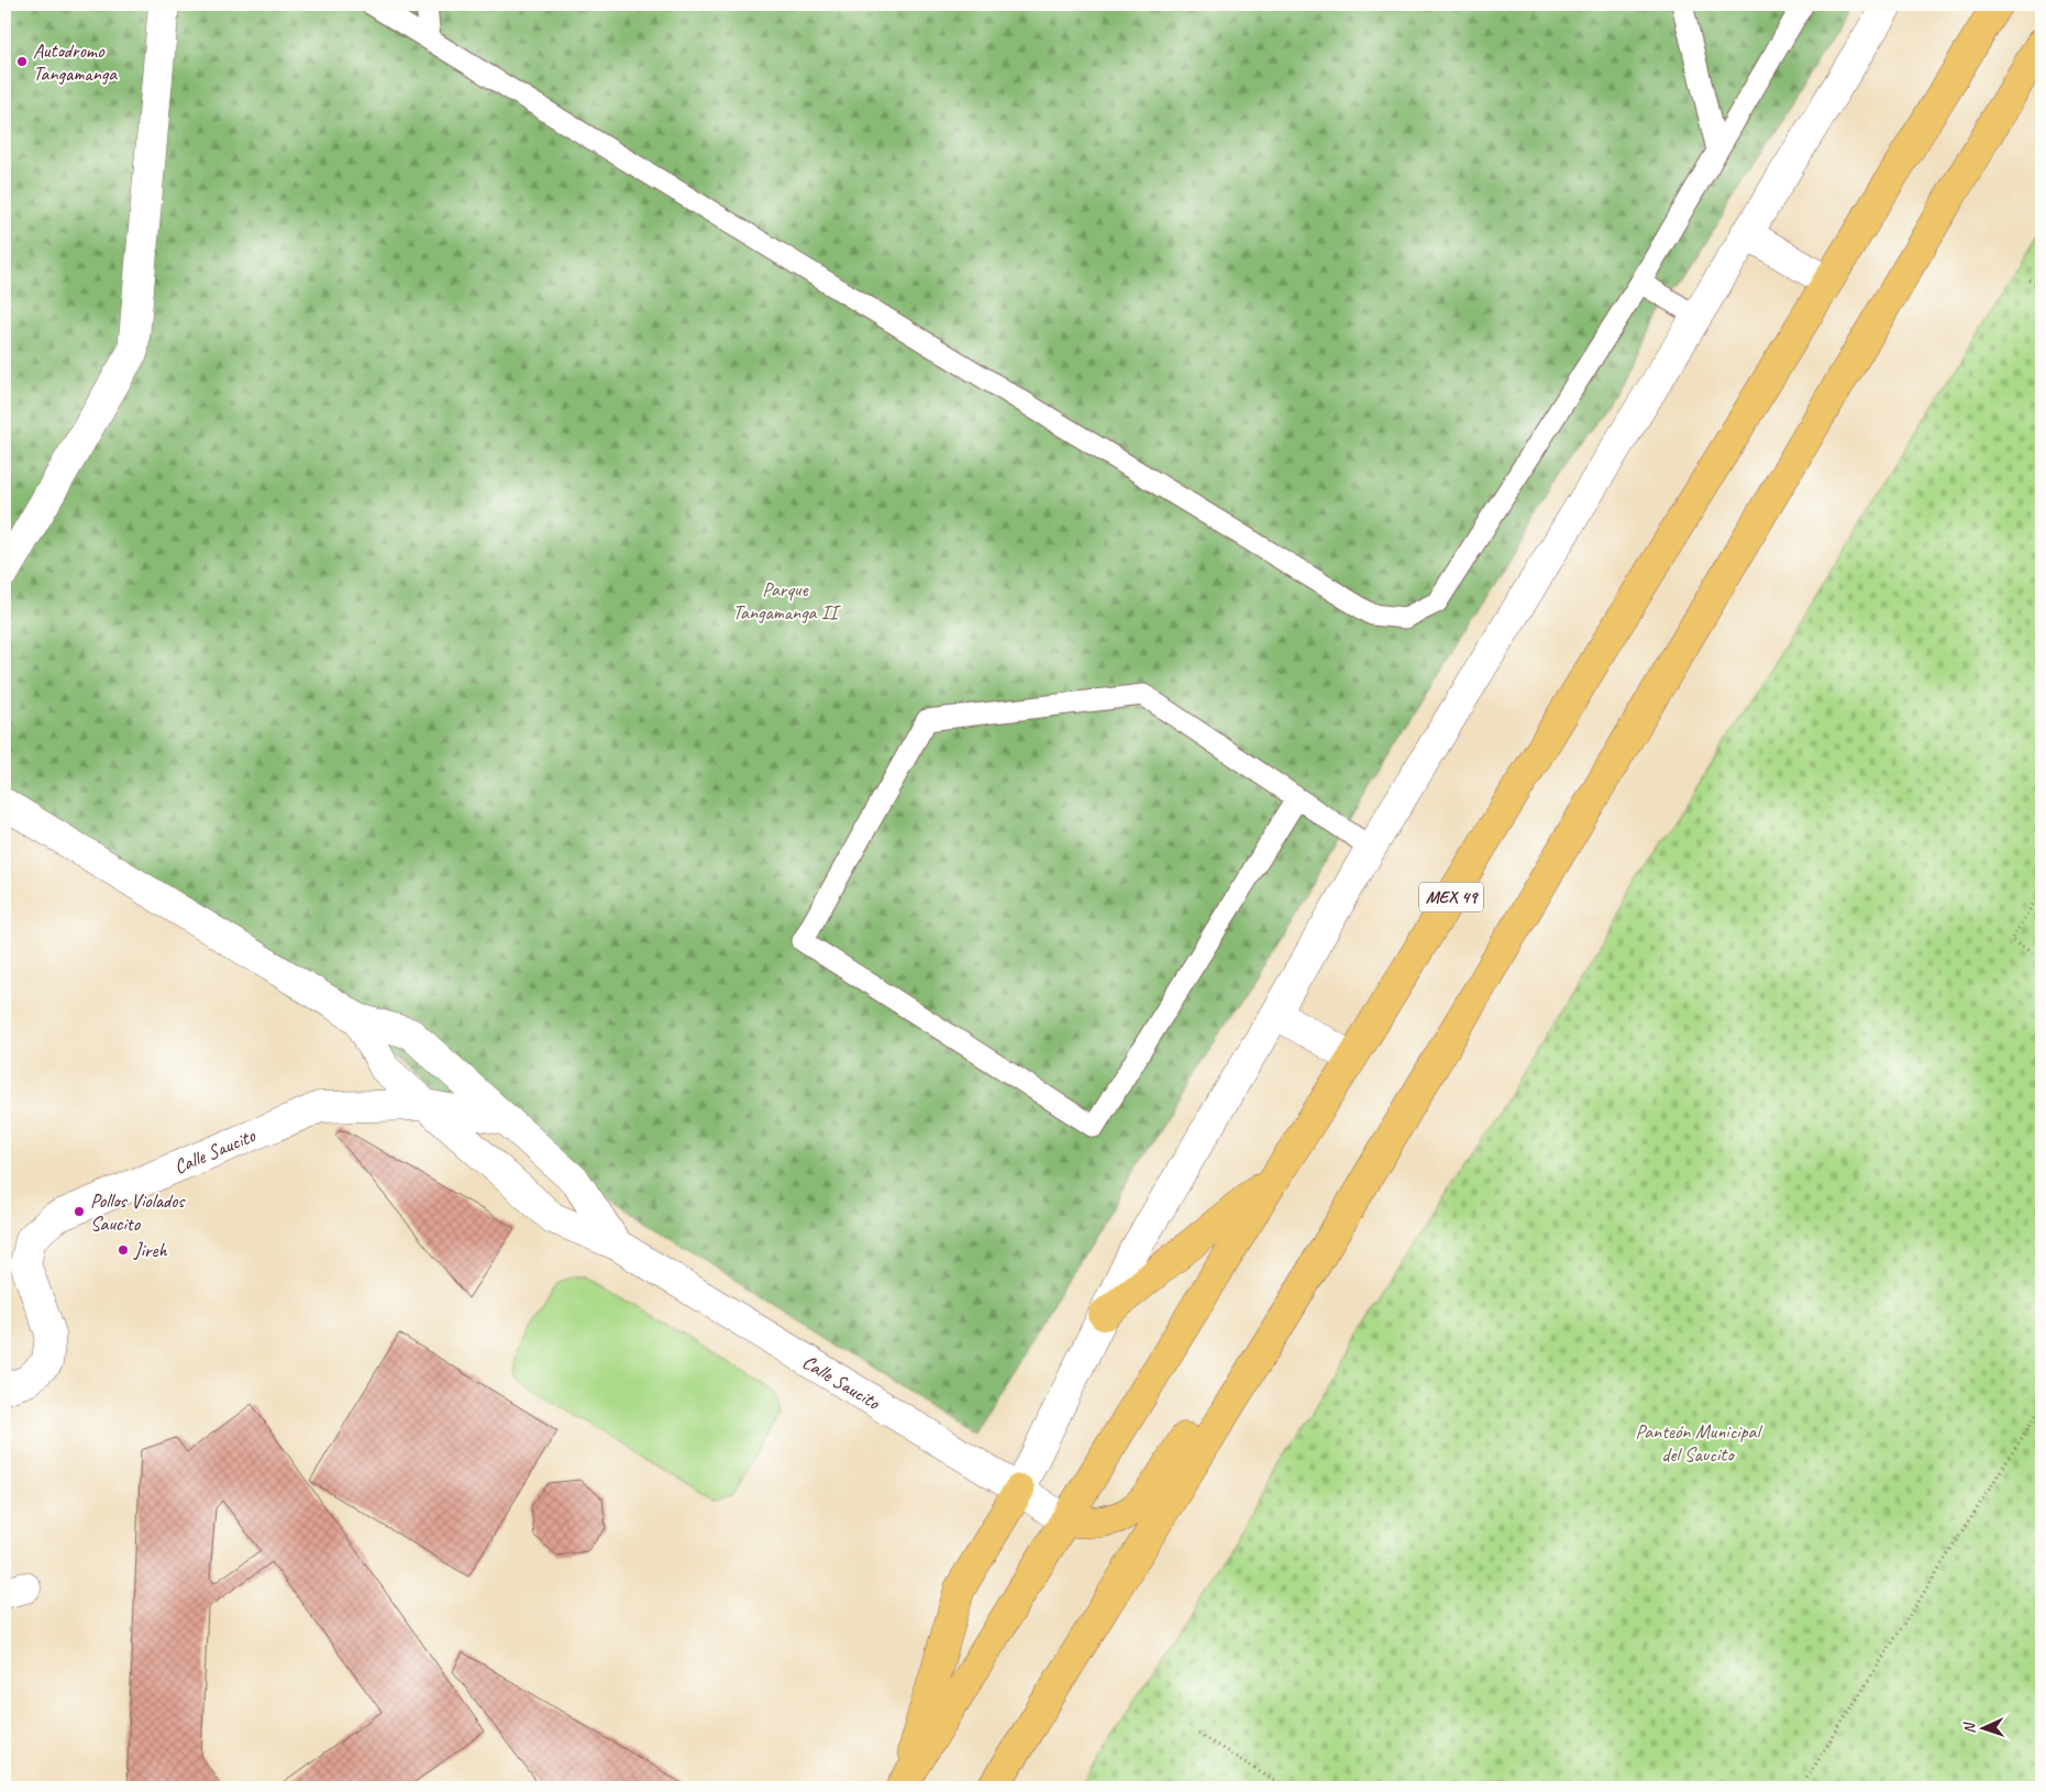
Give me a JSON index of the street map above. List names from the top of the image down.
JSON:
{
  "streets": {
    "main road": ["MEX 49"],
    "street": ["Calle Saucito"]
  },
  "crossings": [
    ["MEX 49", "Calle Saucito"]
  ],
  "parks": ["Parque Tangamanga II", "Panteón Municipal del Saucito"],
  "places": ["Autodromo Tangamanga", "Pollos Violados Saucito", "Jireh"],
  "north": "left"
}
